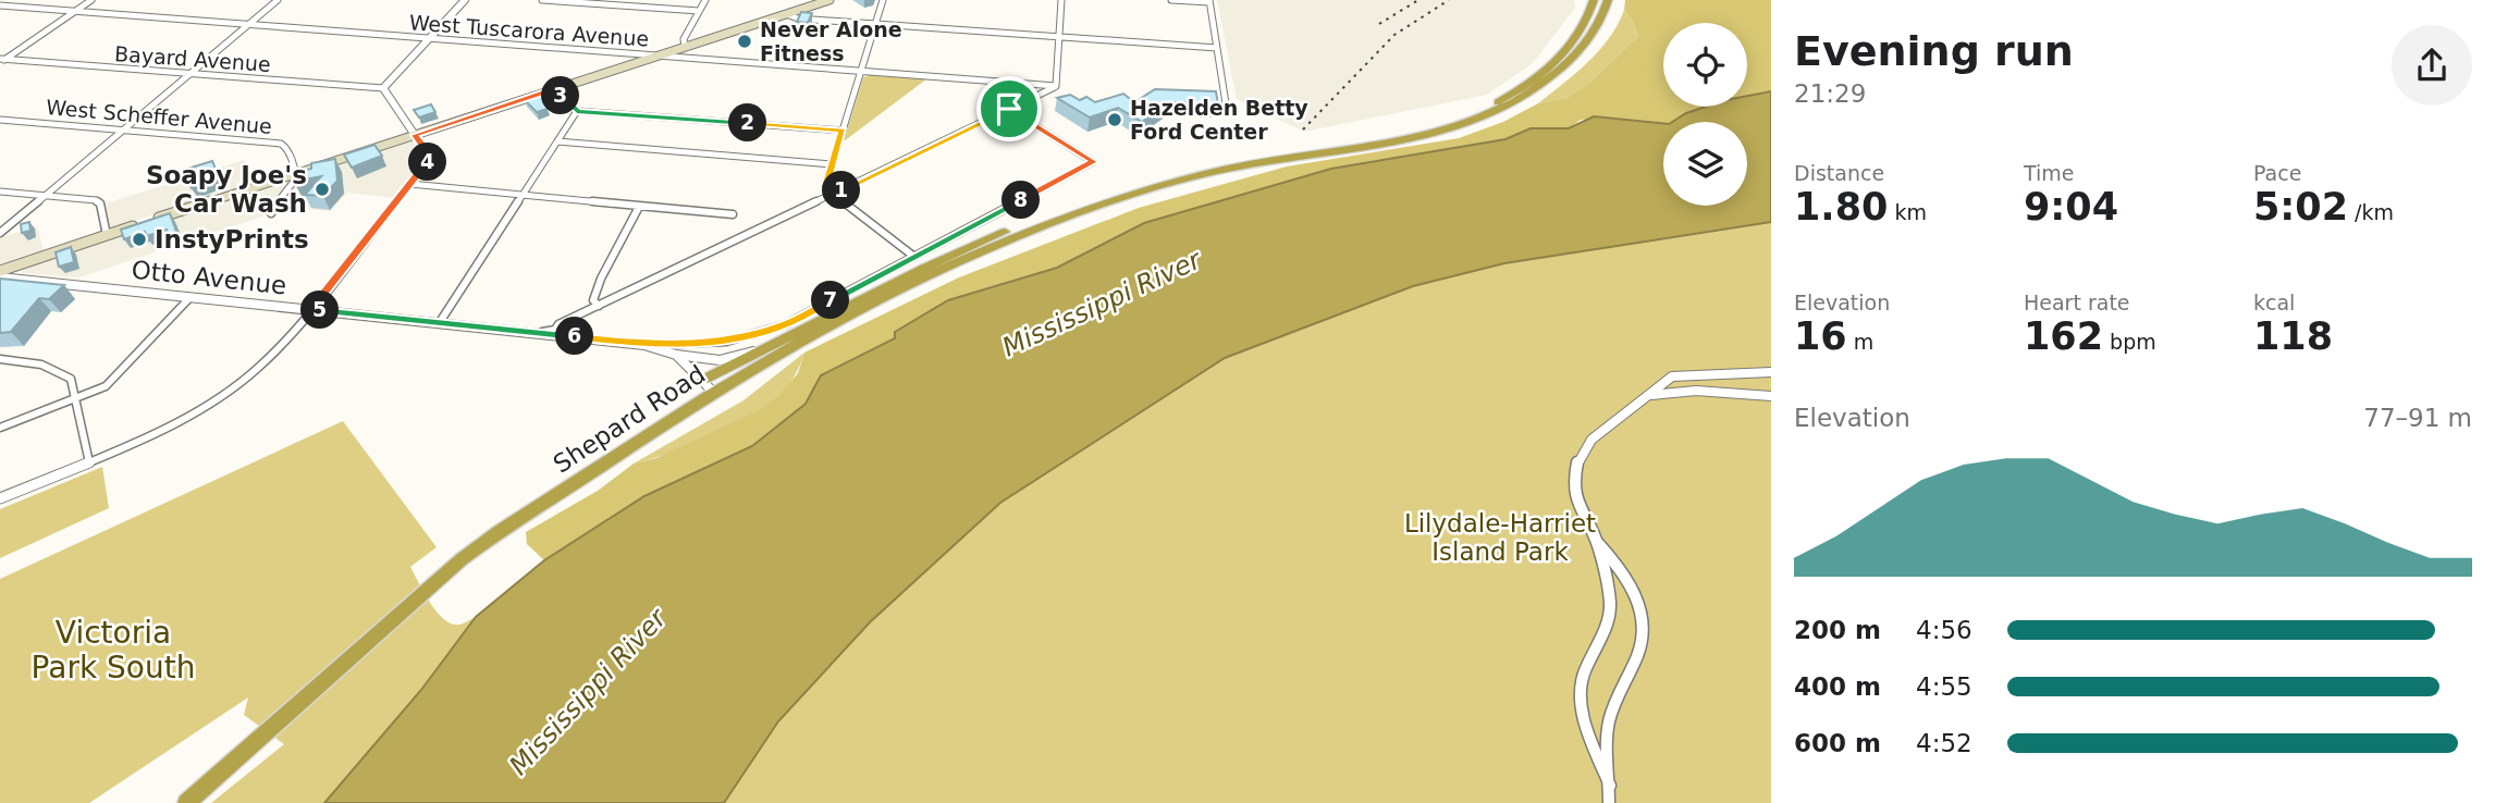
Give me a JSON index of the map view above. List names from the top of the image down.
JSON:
{
  "streets": {
    "highway": ["Shepard Road"],
    "street": [
      "West Tuscarora Avenue",
      "Bayard Avenue",
      "West Scheffer Avenue",
      "Otto Avenue"
    ]
  },
  "crossings": [
    ["Otto Avenue", "Shepard Road"]
  ],
  "water": ["Mississippi River"],
  "parks": ["Lilydale-Harriet Island Park", "Victoria Park South"],
  "places": [
    "Never Alone Fitness",
    "Hazelden Betty Ford Center",
    "Soapy Joe's Car Wash",
    "InstyPrints"
  ],
  "page": {
    "heading": ["Evening run", "21:29"],
    "pins": [
      "3",
      "2",
      "4",
      "1",
      "8",
      "7",
      "5",
      "6"
    ],
    "stats": [
      ["Distance", "1.80 km"],
      ["Time", "9:04"],
      ["Pace", "5:02 /km"],
      ["Elevation", "16 m"],
      ["Heart rate", "162 bpm"],
      ["kcal", "118"]
    ],
    "chart": ["Elevation", "77–91 m"],
    "list": [
      {
        "name": "200 m",
        "note": "4:56"
      },
      {
        "name": "400 m",
        "note": "4:55"
      },
      {
        "name": "600 m",
        "note": "4:52"
      }
    ]
  }
}
